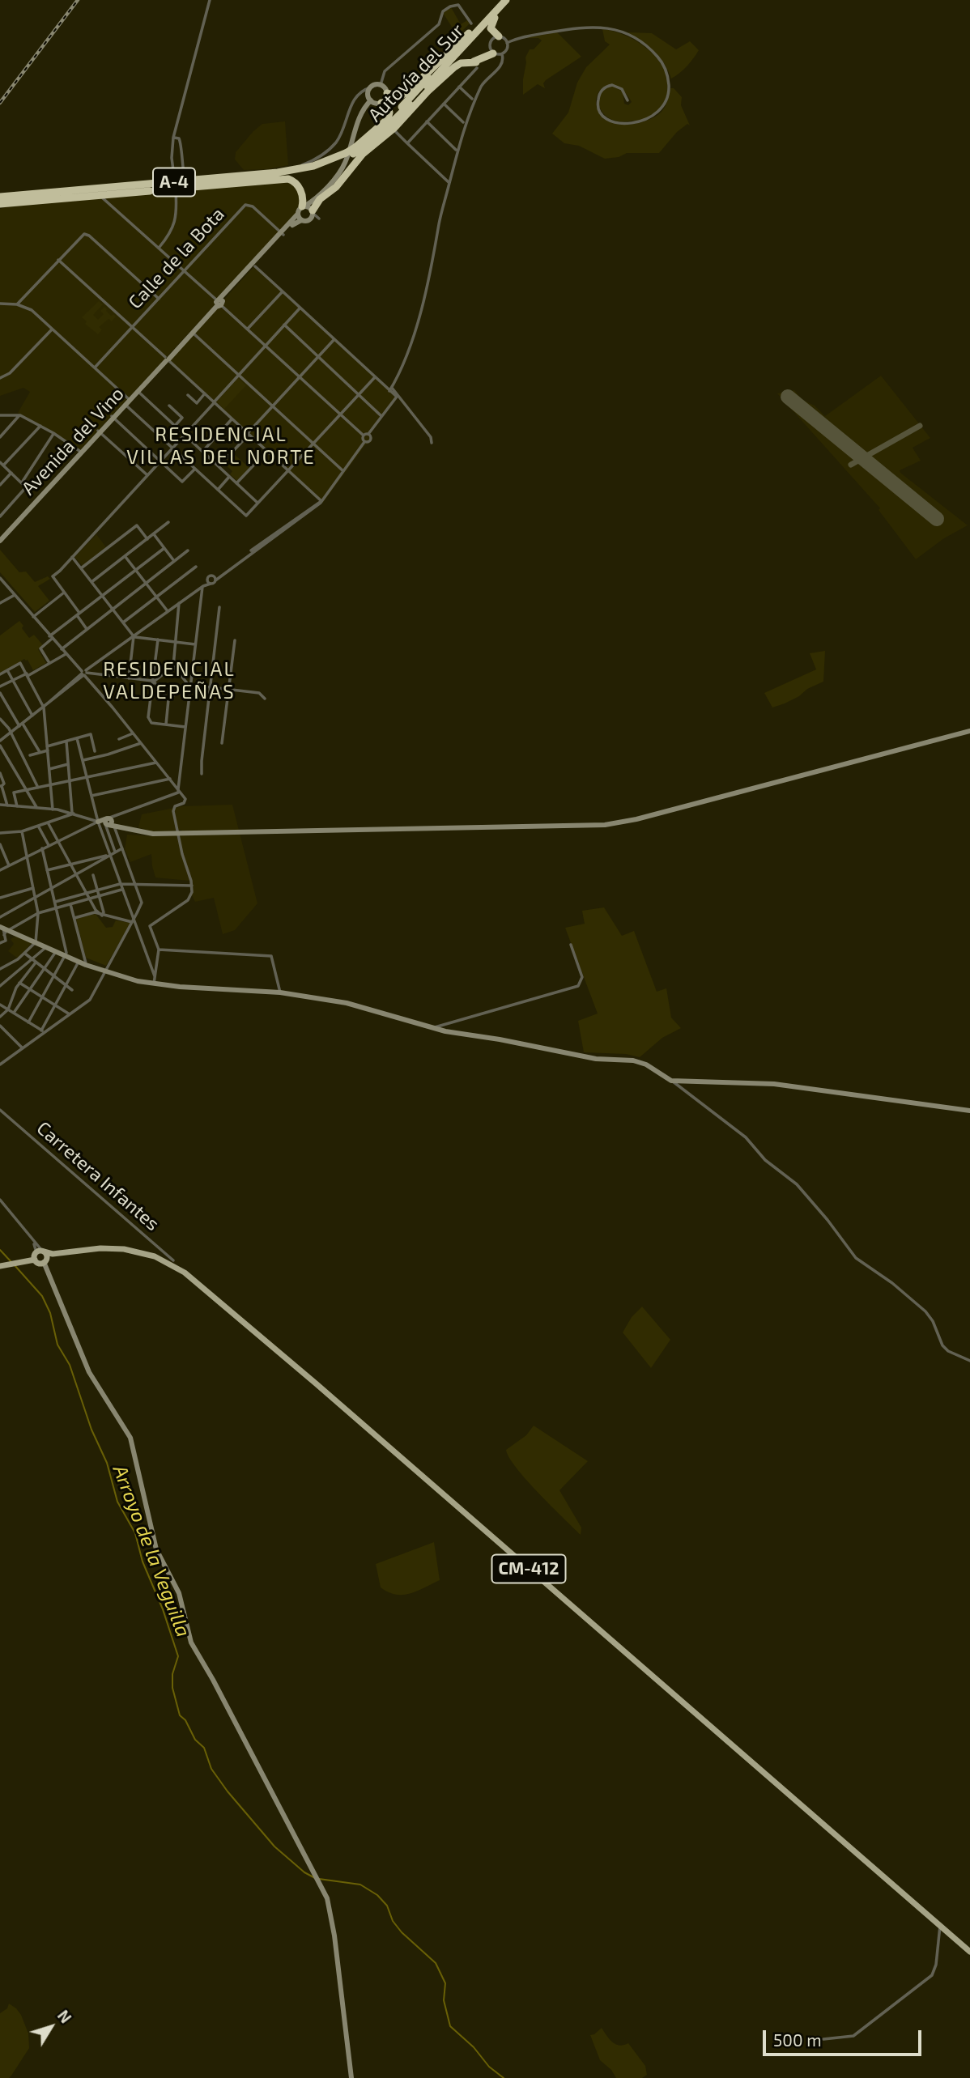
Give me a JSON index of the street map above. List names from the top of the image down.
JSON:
{
  "streets": {
    "highway": ["Autovía del Sur", "A-4"],
    "main road": ["CM-412"],
    "street": ["Calle de la Bota", "Avenida del Vino", "Carretera Infantes"]
  },
  "crossings": [
    ["Autovía del Sur", "A-4"],
    ["Calle de la Bota", "Avenida del Vino"]
  ],
  "districts": ["RESIDENCIAL VILLAS DEL NORTE", "RESIDENCIAL VALDEPEÑAS"],
  "water": ["Arroyo de la Veguilla"],
  "scale_bar": "500 m",
  "north": "top right"
}
